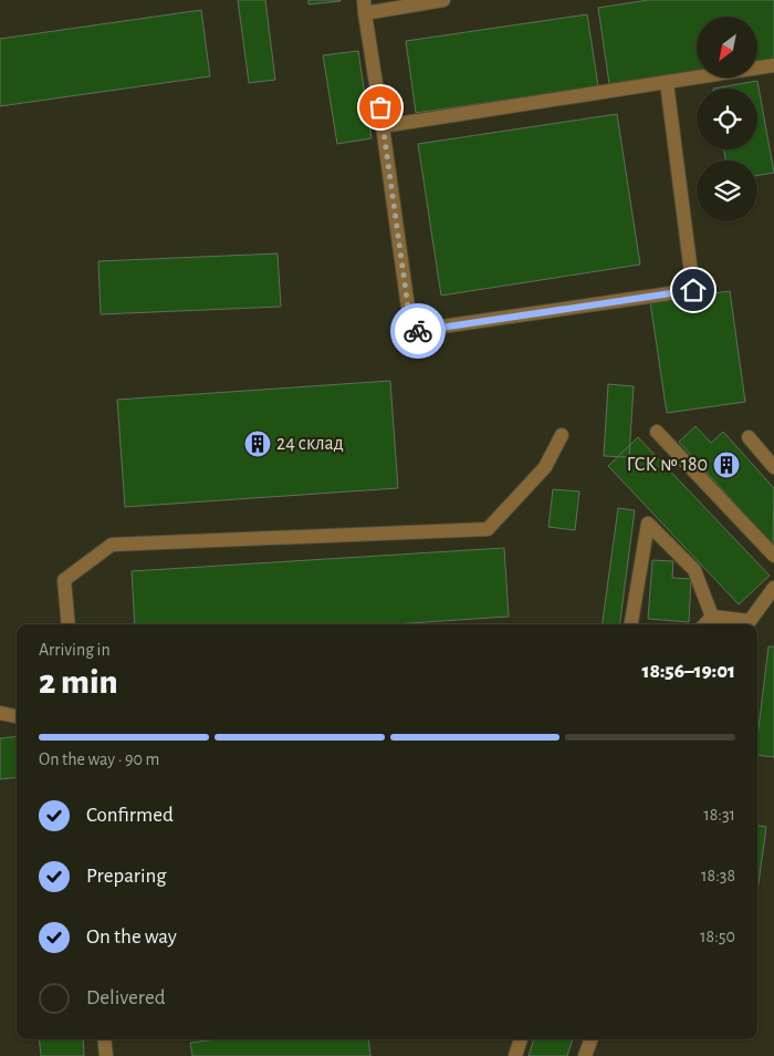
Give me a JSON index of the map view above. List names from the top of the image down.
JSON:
{
  "places": {
    "building": ["24 склад", "ГСК № 180"]
  },
  "north": "bottom left",
  "page": {
    "heading": ["2 min", "Arriving in", "18:56–19:01"],
    "bar": "On the way · 90 m",
    "list": [
      ["Confirmed", "18:31"],
      ["Preparing", "18:38"],
      ["On the way", "18:50"],
      "Delivered"
    ]
  }
}
